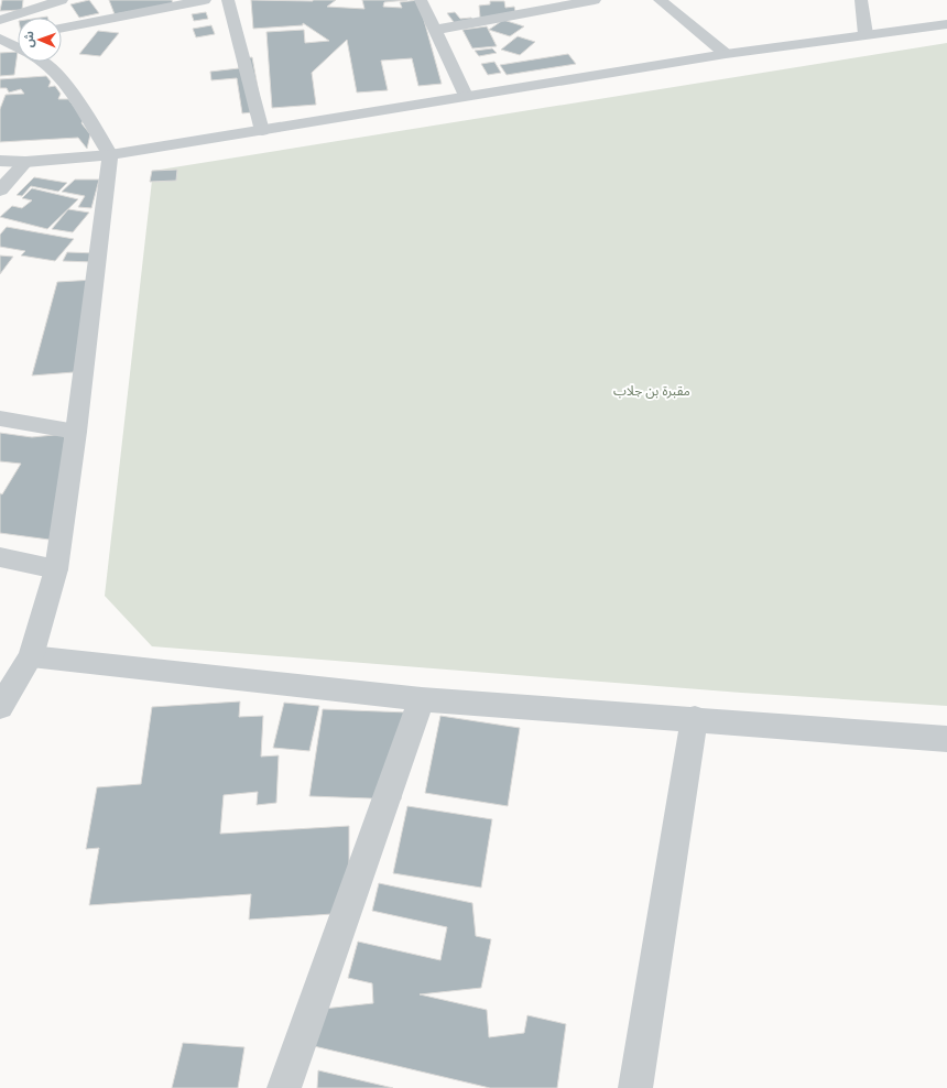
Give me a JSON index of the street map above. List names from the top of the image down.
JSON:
{
  "parks": ["مقبرة بن جلاب"],
  "north": "left"
}
